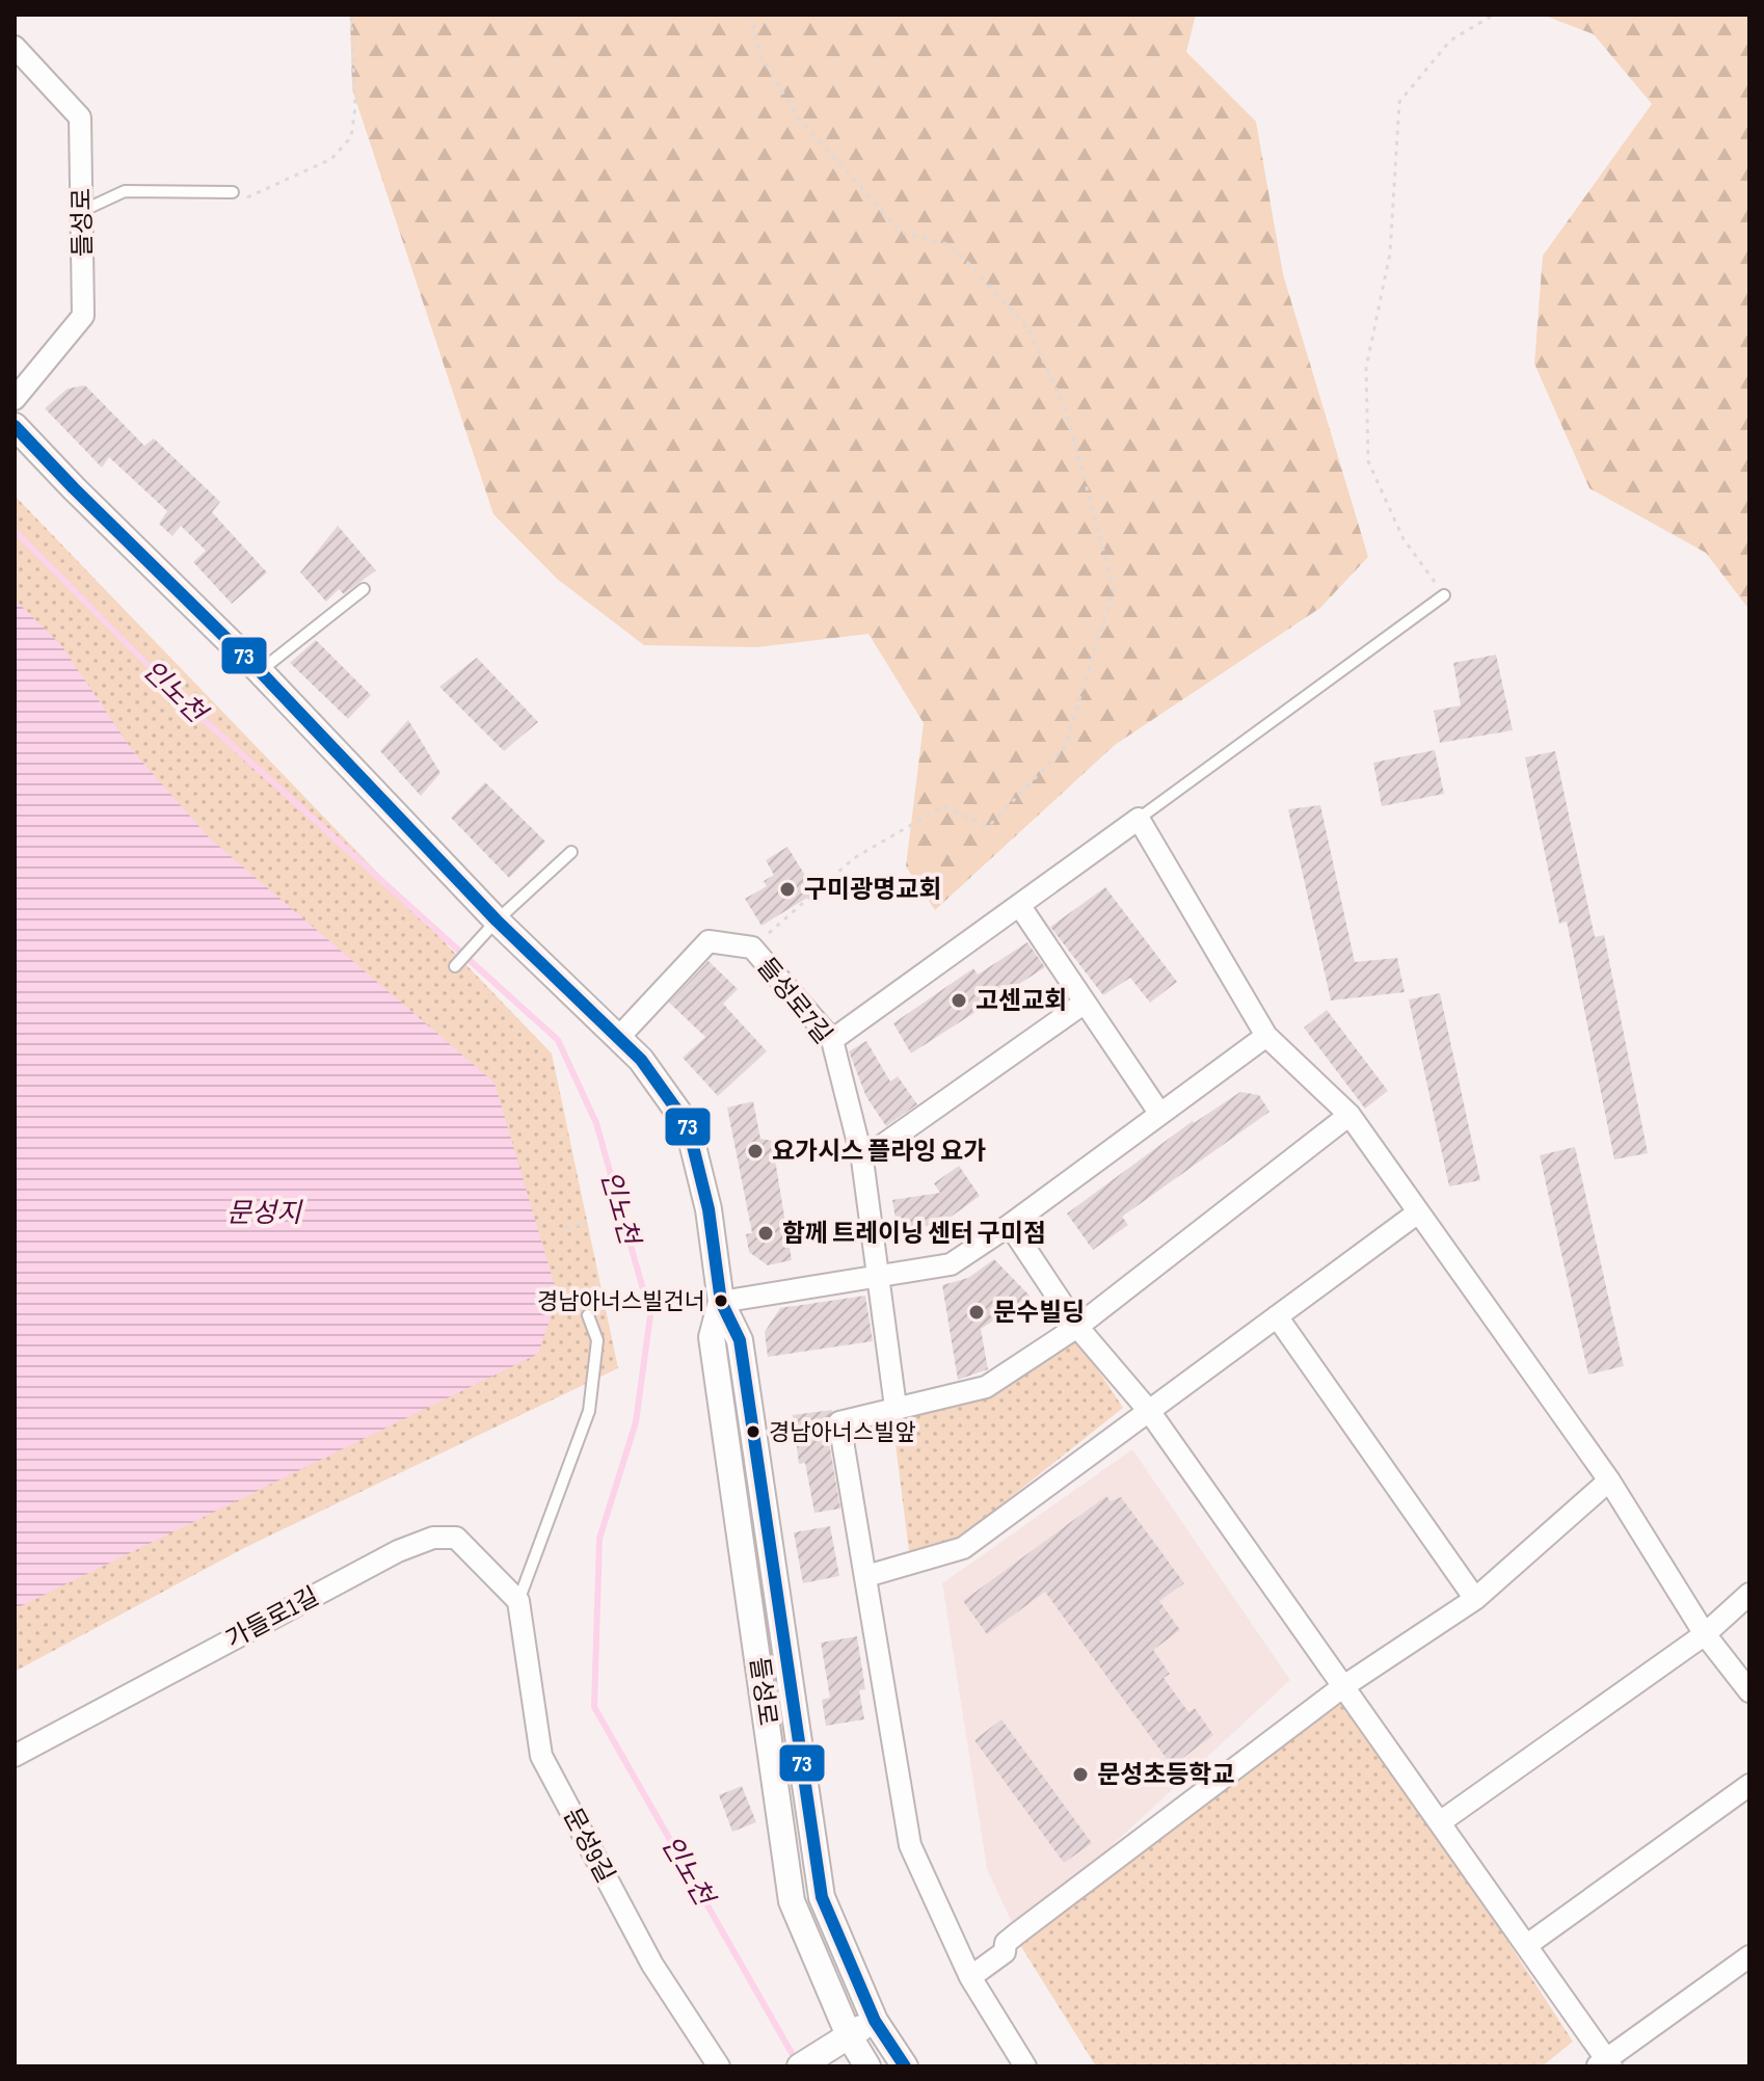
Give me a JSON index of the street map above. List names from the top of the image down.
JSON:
{
  "streets": {
    "street": [
      "들성로",
      "들성로7길",
      "가들로1길",
      "문성9길"
    ]
  },
  "crossings": [
    ["들성로", "들성로7길"],
    ["가들로1길", "문성9길"]
  ],
  "water": ["인노천", "문성지"],
  "places": [
    "구미광명교회",
    "고센교회",
    "요가시스 플라잉 요가",
    "함께 트레이닝 센터 구미점",
    "경남아너스빌건너",
    "문수빌딩",
    "경남아너스빌앞",
    "문성초등학교"
  ],
  "lines": ["transit line 73"]
}
